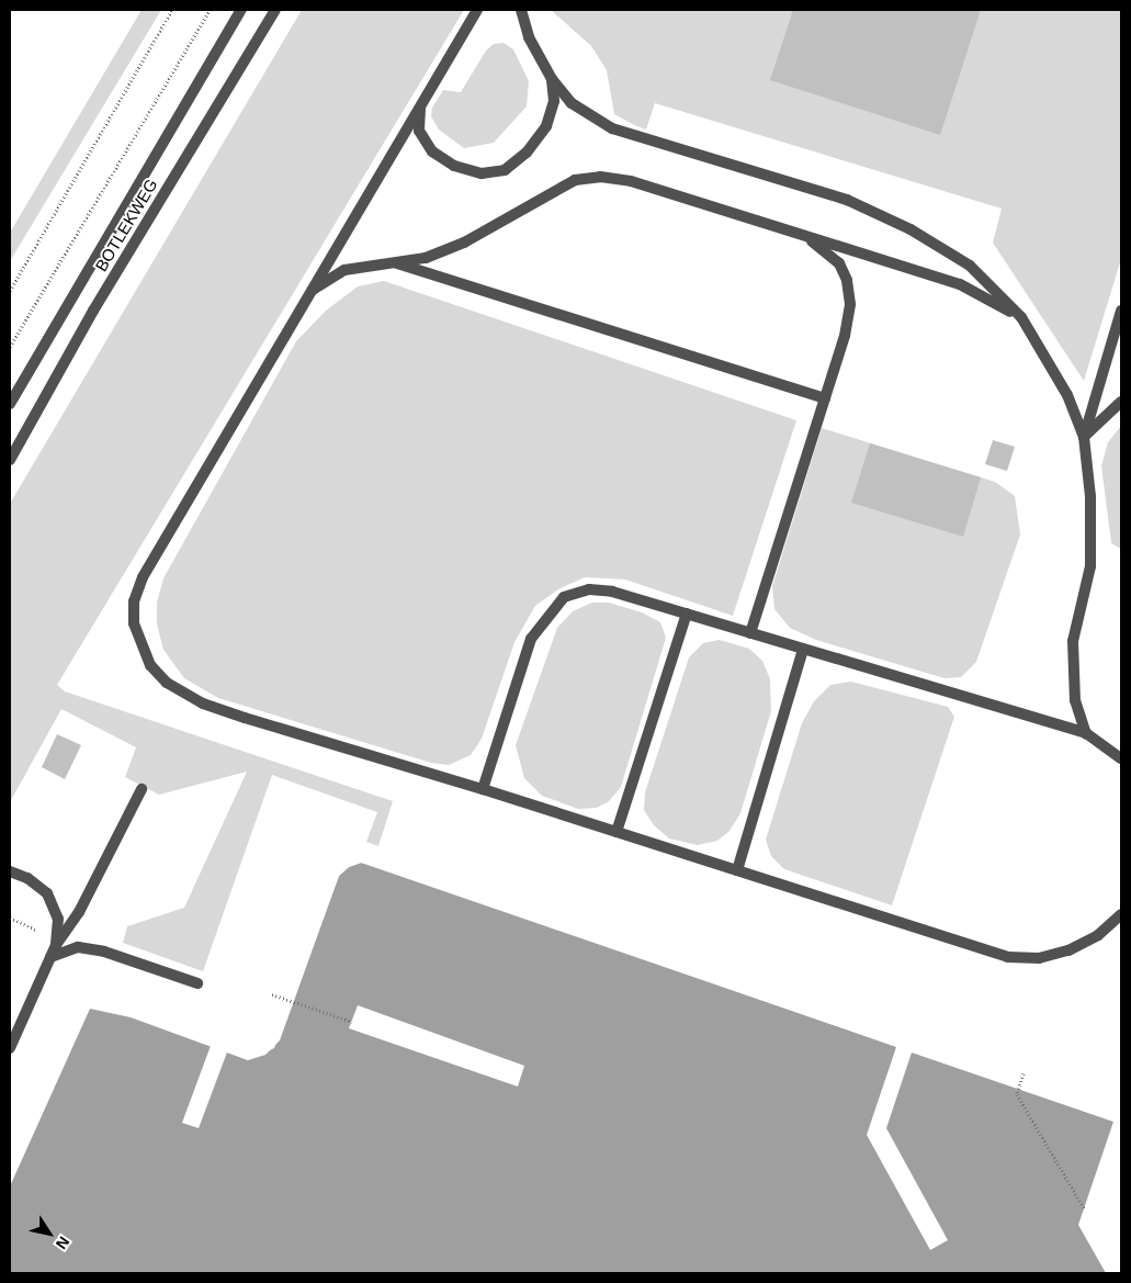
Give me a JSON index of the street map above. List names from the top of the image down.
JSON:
{
  "streets": {
    "street": ["BOTLEKWEG"]
  },
  "north": "bottom right"
}
